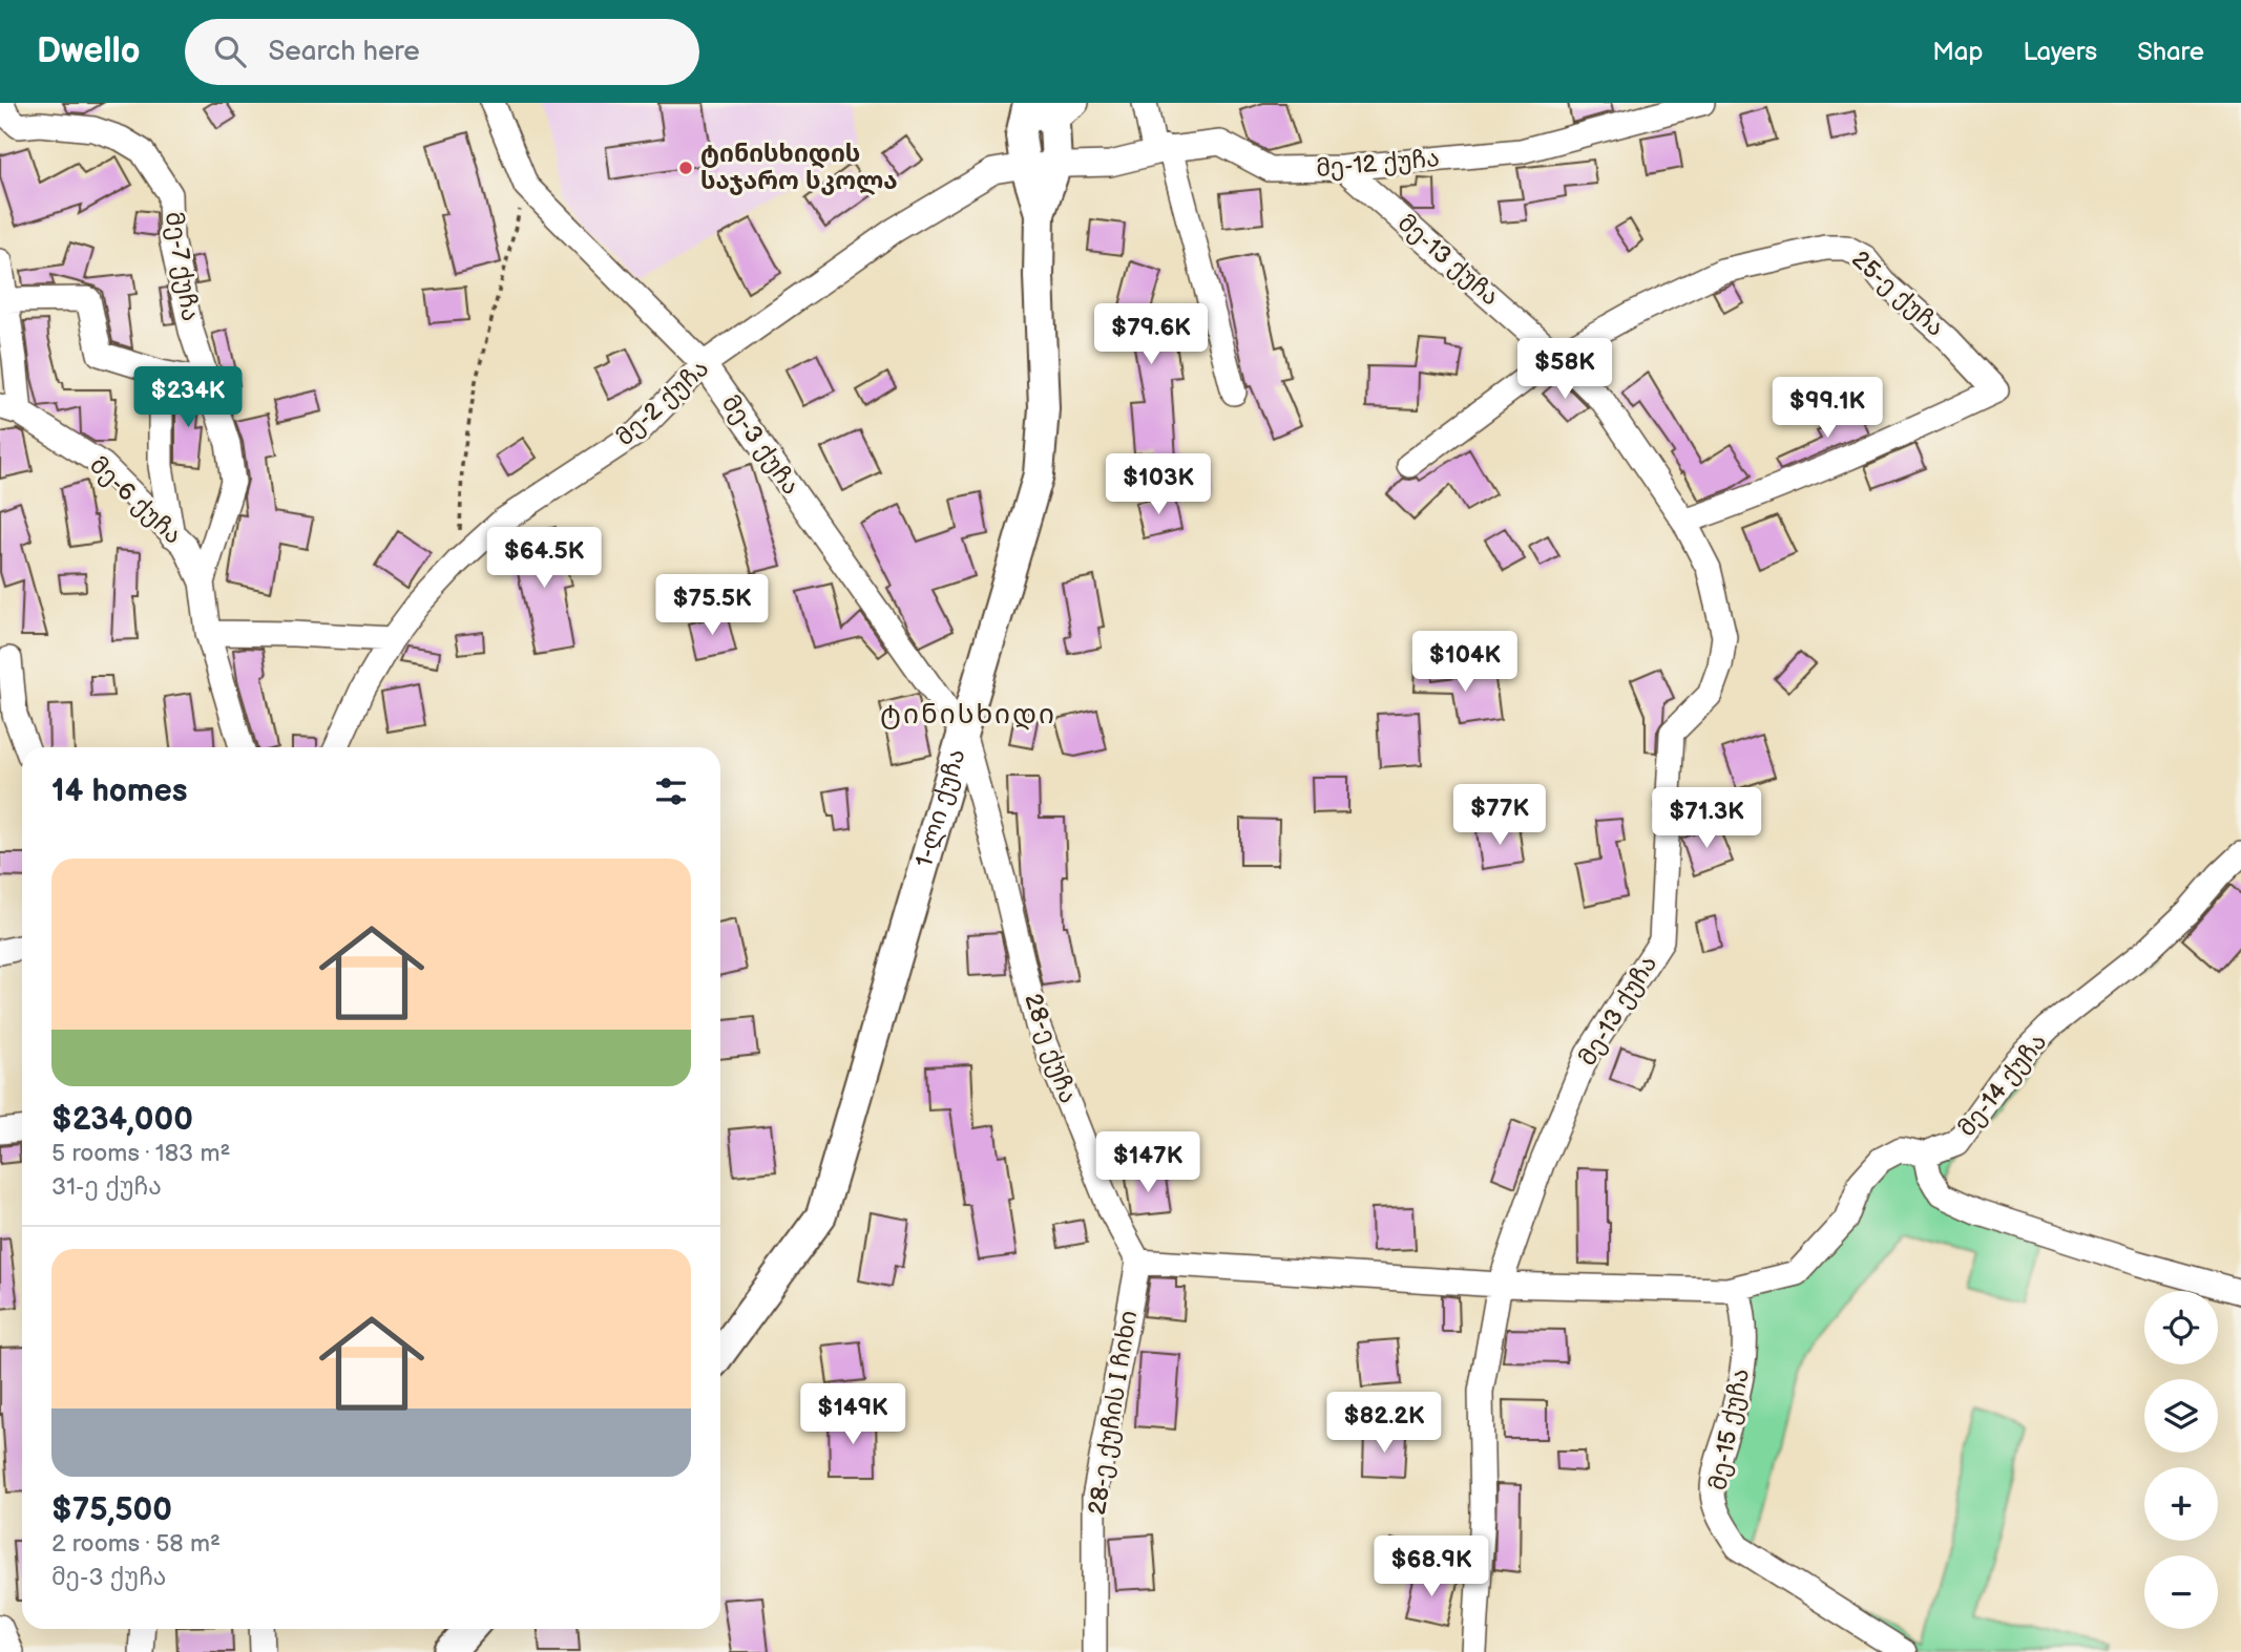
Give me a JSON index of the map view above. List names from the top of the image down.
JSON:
{
  "streets": {
    "main road": ["1-ლი ქუჩა"],
    "street": [
      "მე-12 ქუჩა",
      "მე-13 ქუჩა",
      "მე-7 ქუჩა",
      "25-ე ქუჩა",
      "მე-2 ქუჩა",
      "მე-3 ქუჩა",
      "მე-6 ქუჩა",
      "28-ე ქუჩა",
      "მე-14 ქუჩა",
      "28-ე ქუჩის I ჩიხი",
      "მე-15 ქუჩა"
    ]
  },
  "crossings": [
    ["მე-12 ქუჩა", "მე-13 ქუჩა"],
    ["მე-12 ქუჩა", "მე-2 ქუჩა"],
    ["მე-12 ქუჩა", "1-ლი ქუჩა"],
    ["მე-13 ქუჩა", "25-ე ქუჩა"],
    ["მე-13 ქუჩა", "მე-14 ქუჩა"],
    ["მე-7 ქუჩა", "მე-6 ქუჩა"],
    ["მე-2 ქუჩა", "მე-3 ქუჩა"],
    ["მე-3 ქუჩა", "1-ლი ქუჩა"],
    ["მე-3 ქუჩა", "28-ე ქუჩა"],
    ["1-ლი ქუჩა", "28-ე ქუჩა"],
    ["28-ე ქუჩა", "28-ე ქუჩის I ჩიხი"],
    ["მე-14 ქუჩა", "მე-15 ქუჩა"]
  ],
  "districts": ["ტინისხიდი"],
  "places": ["ტინისხიდის საჯარო სკოლა"],
  "page": {
    "header": "Dwello",
    "search": "Search here",
    "nav": ["Map", "Layers", "Share"],
    "price": [
      "$79.6K",
      "$58K",
      "$234K",
      "$99.1K",
      "$103K",
      "$64.5K",
      "$75.5K",
      "$104K",
      "$77K",
      "$71.3K",
      "$147K",
      "$149K",
      "$82.2K",
      "$68.9K"
    ],
    "heading": "14 homes",
    "list": [
      {
        "name": "$234,000",
        "note": "5 rooms · 183 m² · 31-ე ქუჩა"
      },
      {
        "name": "$75,500",
        "note": "2 rooms · 58 m² · მე-3 ქუჩა"
      }
    ],
    "map_buttons": ["+", "−"]
  }
}
